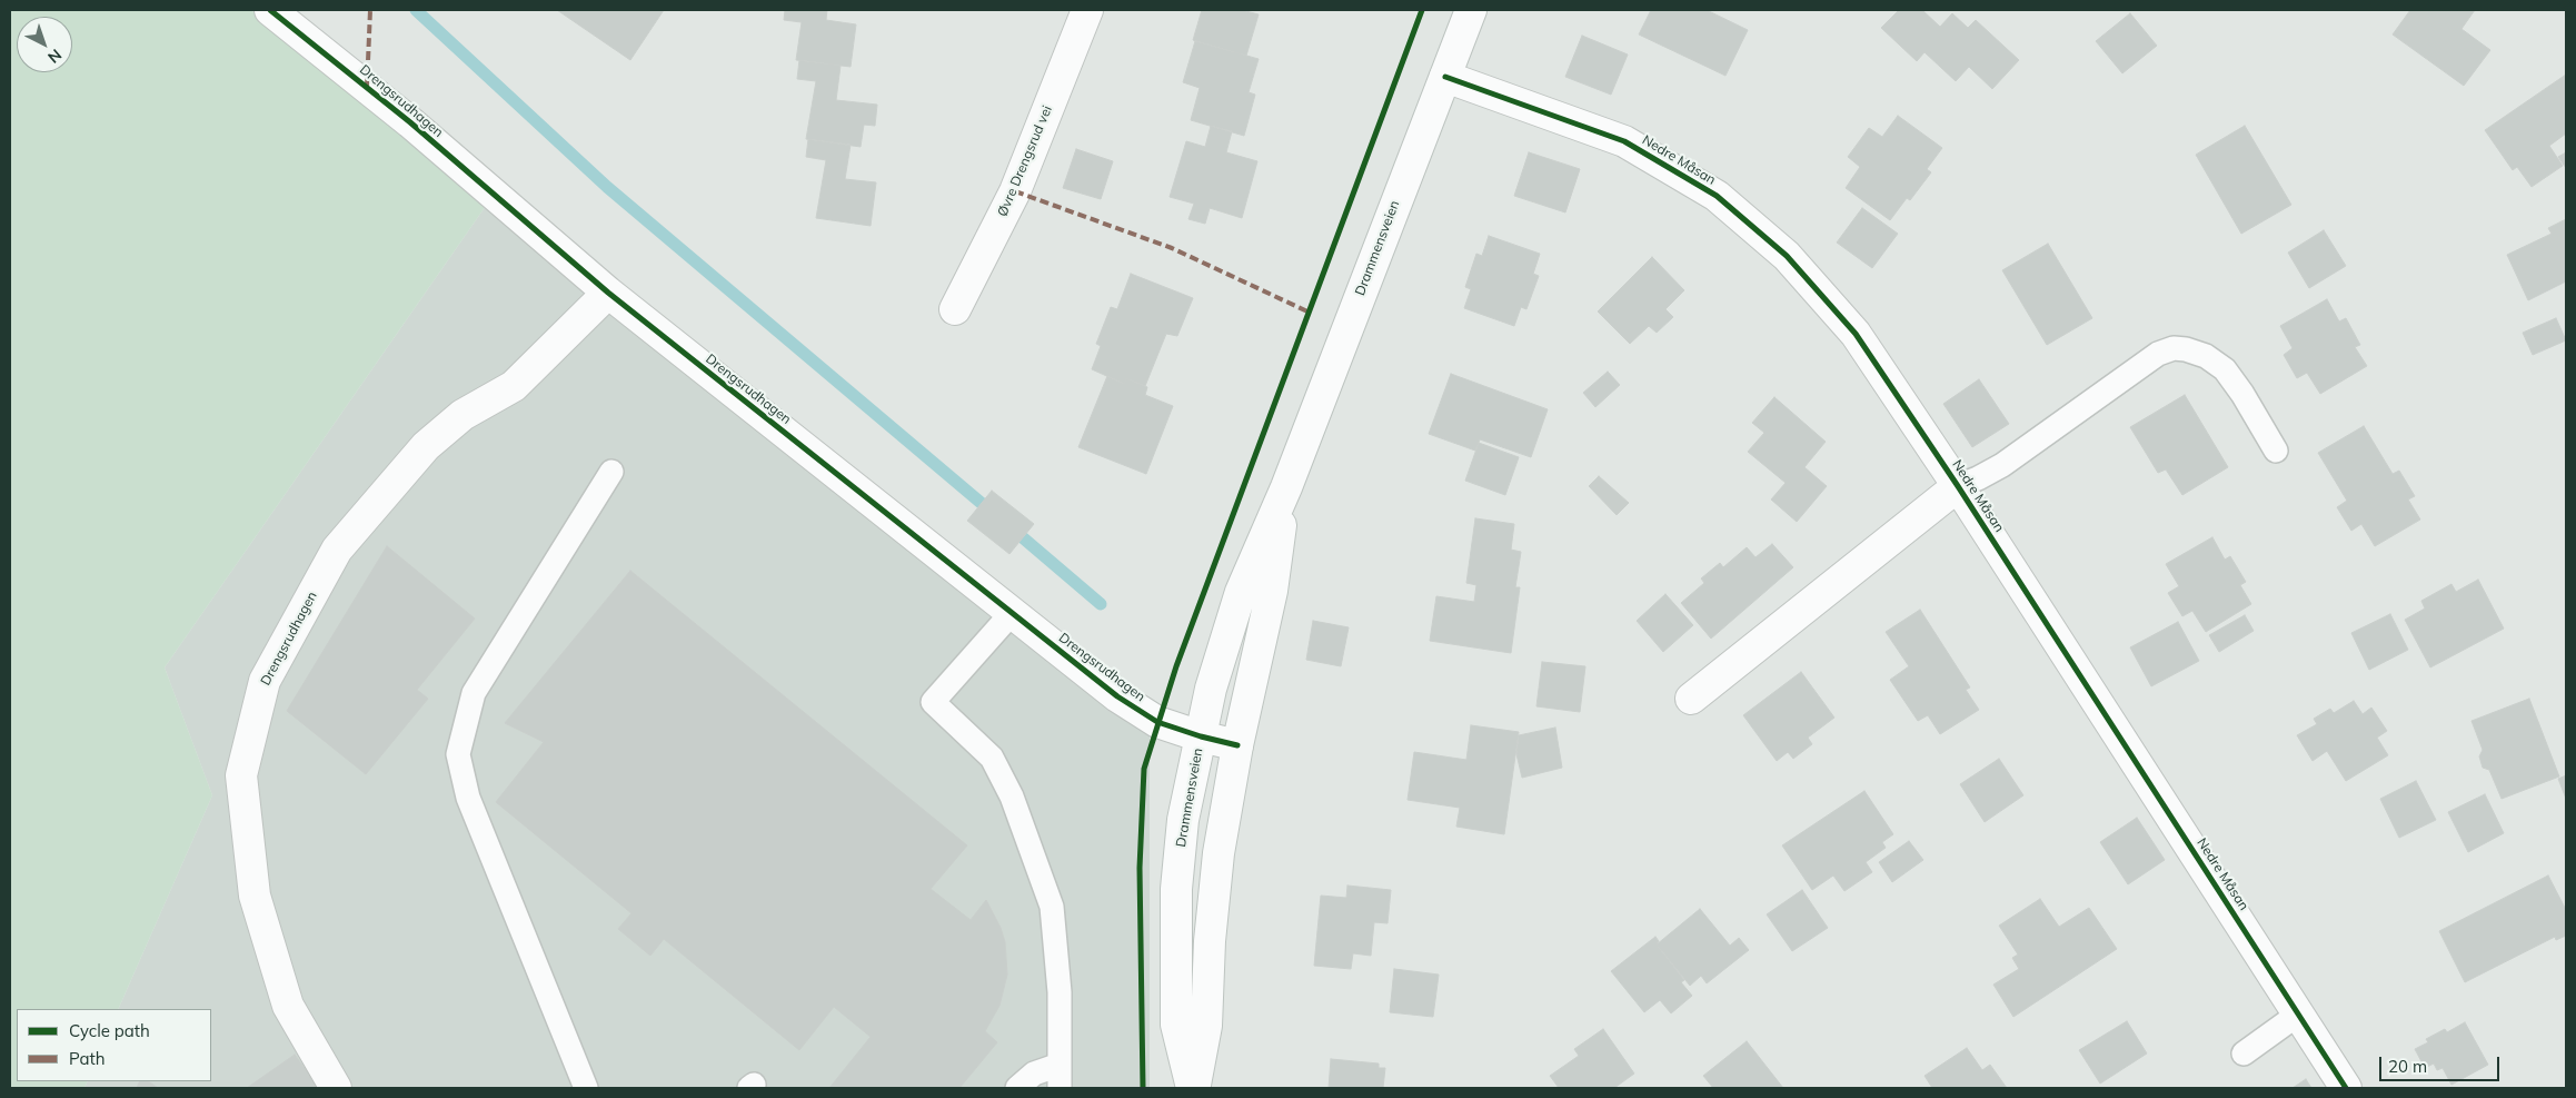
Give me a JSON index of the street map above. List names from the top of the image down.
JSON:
{
  "streets": {
    "street": [
      "Drengsrudhagen",
      "Nedre Måsan",
      "Øvre Drengsrud vei",
      "Drammensveien"
    ]
  },
  "crossings": [
    ["Drengsrudhagen", "Drammensveien"],
    ["Nedre Måsan", "Drammensveien"]
  ],
  "legend": ["Cycle path", "Path"],
  "scale_bar": "20 m",
  "north": "bottom right"
}
